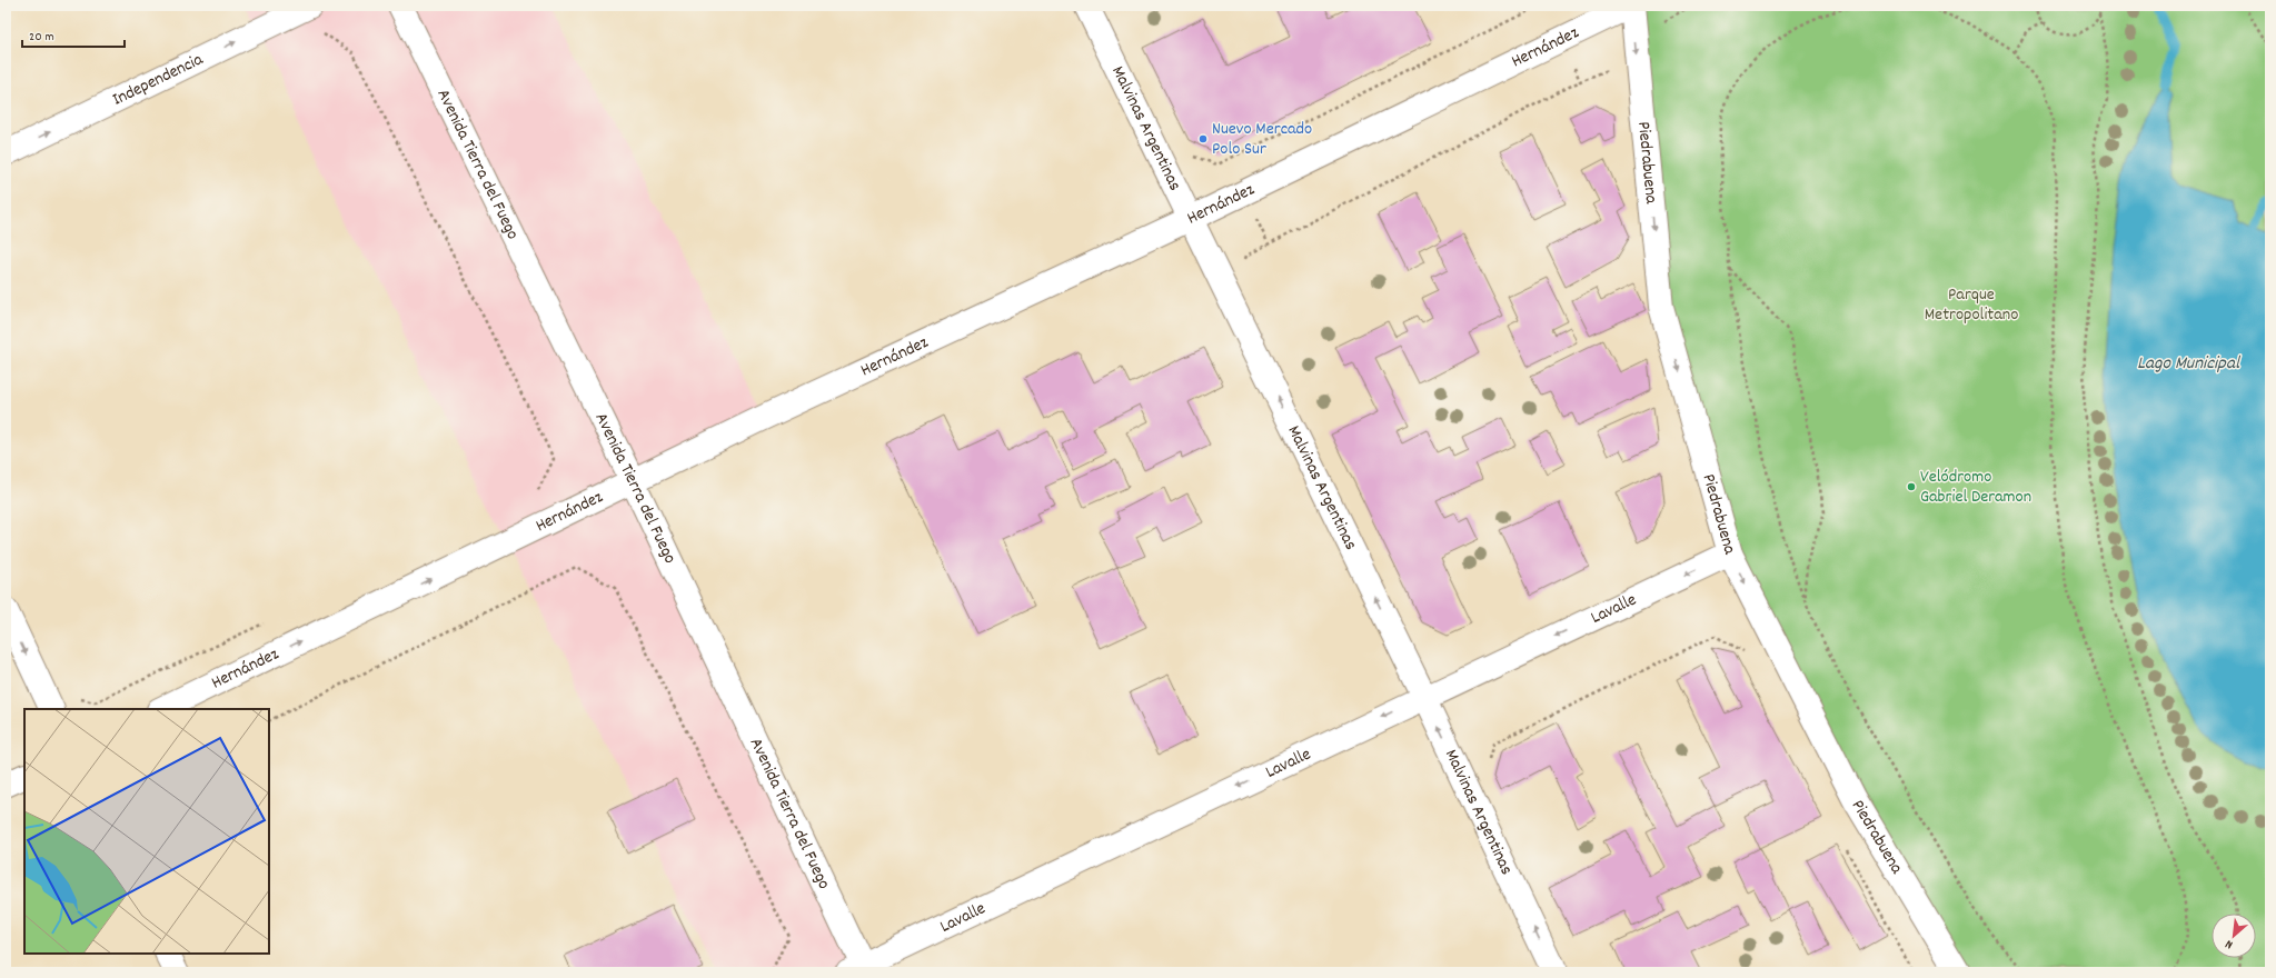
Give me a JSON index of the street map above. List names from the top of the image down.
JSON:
{
  "streets": {
    "street": [
      "Hernández",
      "Independencia",
      "Malvinas Argentinas",
      "Piedrabuena",
      "Avenida Tierra del Fuego",
      "Lavalle"
    ]
  },
  "crossings": [
    ["Hernández", "Malvinas Argentinas"],
    ["Hernández", "Piedrabuena"],
    ["Hernández", "Avenida Tierra del Fuego"],
    ["Malvinas Argentinas", "Lavalle"],
    ["Piedrabuena", "Lavalle"],
    ["Avenida Tierra del Fuego", "Lavalle"]
  ],
  "one_way": [
    "Independencia",
    "Malvinas Argentinas",
    "Piedrabuena",
    "Lavalle"
  ],
  "water": ["Lago Municipal"],
  "parks": ["Parque Metropolitano"],
  "places": ["Nuevo Mercado Polo Sur", "Velódromo Gabriel Deramon"],
  "scale_bar": "20 m",
  "north": "bottom left"
}
